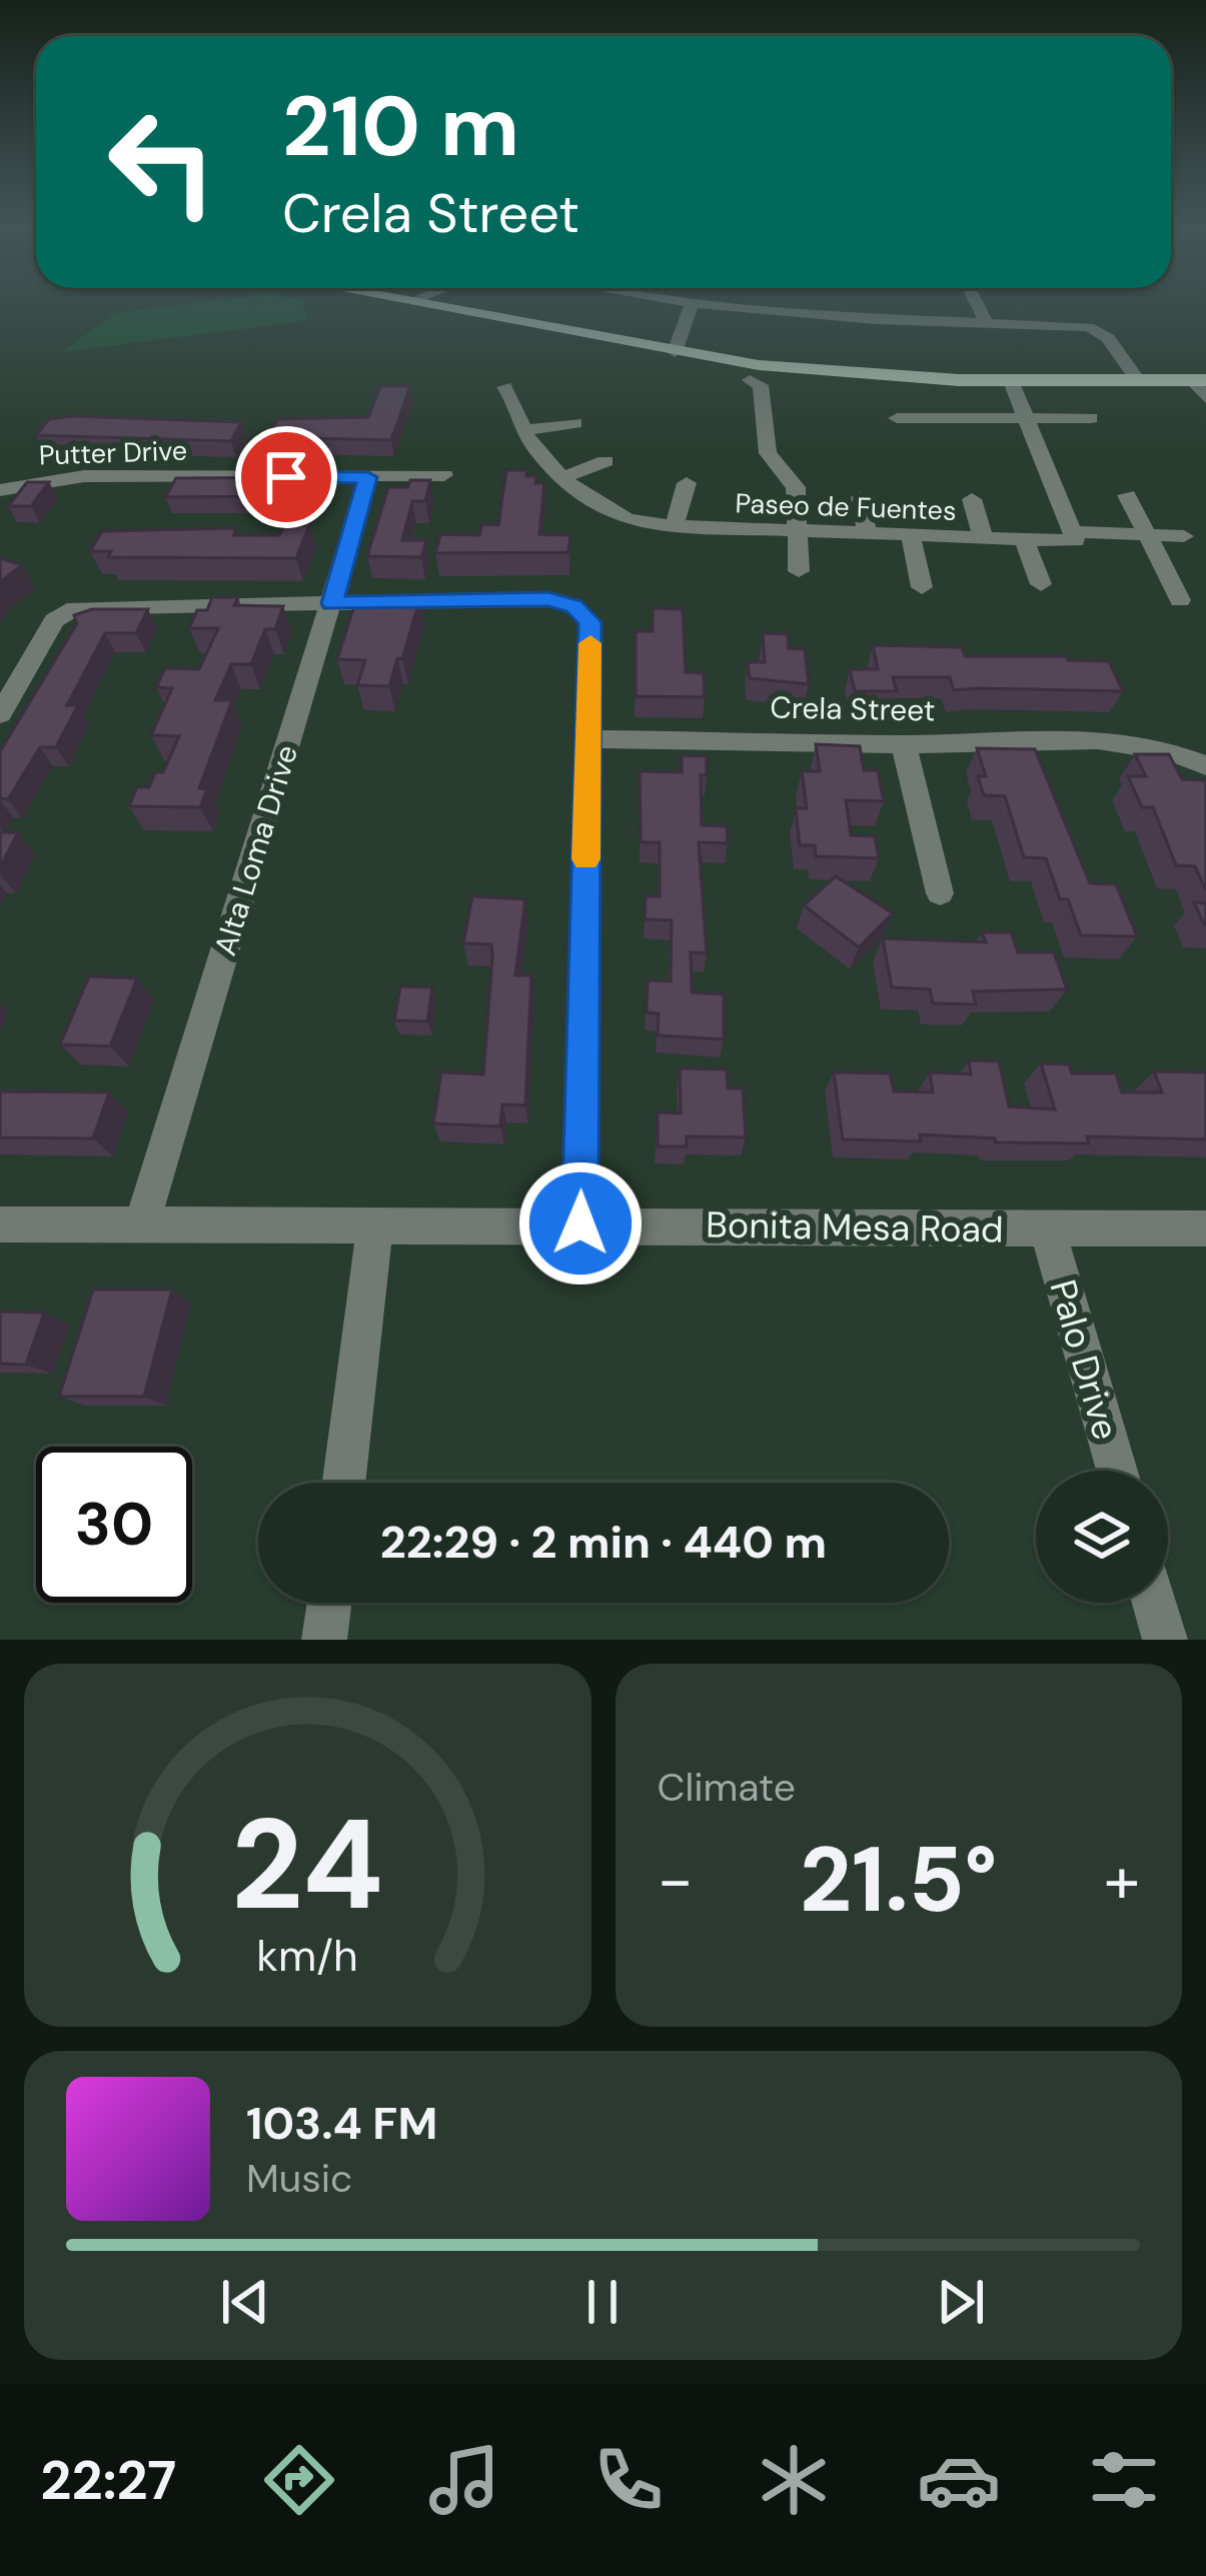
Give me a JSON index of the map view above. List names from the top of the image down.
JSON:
{
  "streets": {
    "street": [
      "Putter Drive",
      "Paseo de Fuentes",
      "Crela Street",
      "Alta Loma Drive",
      "Bonita Mesa Road",
      "Palo Drive"
    ]
  },
  "crossings": [
    ["Putter Drive", "Alta Loma Drive"],
    ["Alta Loma Drive", "Bonita Mesa Road"],
    ["Bonita Mesa Road", "Palo Drive"]
  ],
  "page": {
    "turn": ["210 m", "Crela Street"],
    "limit": "30",
    "trip": "22:29 · 2 min · 440 m",
    "tile": "Climate",
    "heat": ["−", "21.5°", "+"],
    "song": ["103.4 FM", "Music"],
    "tabs": "22:27",
    "gauge": ["24", "km/h"]
  }
}
